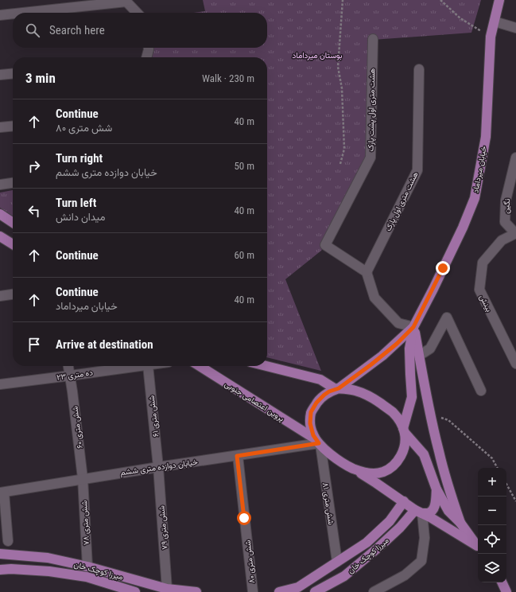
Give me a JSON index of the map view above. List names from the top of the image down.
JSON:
{
  "streets": {
    "main road": ["خیابان میرداماد", "پروین اعتصامی جنوبی", "میرزا کوچک خان"],
    "street": [
      "هشت متری اول پشت پارک",
      "هشت متری اول پارک",
      "نگین",
      "بینش",
      "ده متری ۲۳",
      "شش متری ۶۱",
      "شش متری ۶۰",
      "خیابان دوازده متری ششم",
      "شش متری ۸۱",
      "شش متری ۷۸",
      "شش متری ۷۹",
      "شش متری ۸۰"
    ]
  },
  "crossings": [
    ["هشت متری اول پشت پارک", "هشت متری اول پارک"],
    ["نگین", "بینش"],
    ["ده متری ۲۳", "شش متری ۶۰"],
    ["پروین اعتصامی جنوبی", "خیابان دوازده متری ششم"],
    ["پروین اعتصامی جنوبی", "شش متری ۸۱"],
    ["شش متری ۶۱", "خیابان دوازده متری ششم"],
    ["شش متری ۶۱", "شش متری ۷۹"],
    ["شش متری ۶۰", "خیابان دوازده متری ششم"],
    ["شش متری ۶۰", "شش متری ۷۸"],
    ["خیابان دوازده متری ششم", "شش متری ۸۱"],
    ["خیابان دوازده متری ششم", "شش متری ۷۸"],
    ["خیابان دوازده متری ششم", "شش متری ۷۹"],
    ["خیابان دوازده متری ششم", "شش متری ۸۰"],
    ["شش متری ۸۱", "میرزا کوچک خان"],
    ["شش متری ۷۸", "میرزا کوچک خان"],
    ["شش متری ۷۹", "میرزا کوچک خان"]
  ],
  "parks": ["بوستان میرداماد"],
  "page": {
    "search": "Search here",
    "heading": ["3 min", "Walk · 230 m"],
    "list": [
      ["Continue", "شش متری ۸۰", "40 m"],
      ["Turn right", "خیابان دوازده متری ششم", "50 m"],
      ["Turn left", "میدان دانش", "40 m"],
      ["Continue", "60 m"],
      ["Continue", "خیابان میرداماد", "40 m"],
      "Arrive at destination"
    ],
    "map_buttons": ["+", "−"]
  }
}
